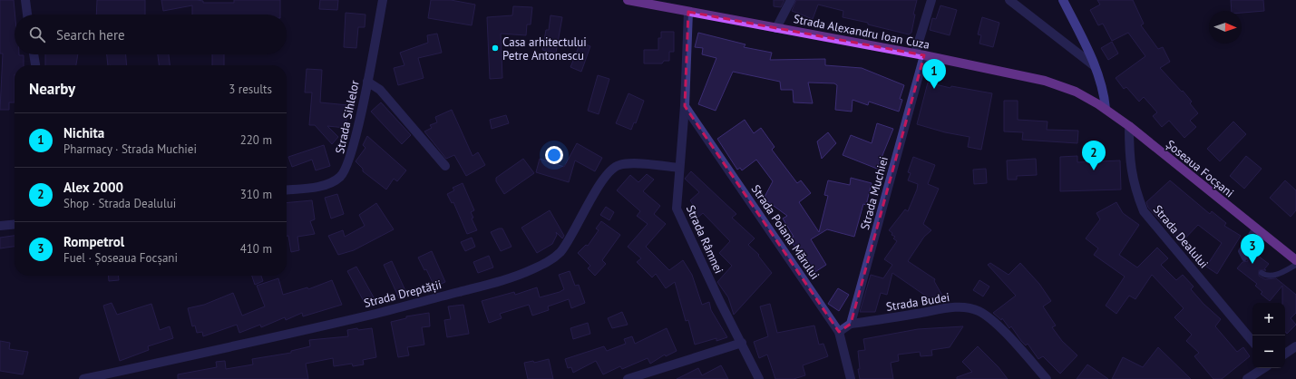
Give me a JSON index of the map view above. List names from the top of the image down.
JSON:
{
  "streets": {
    "main road": ["Strada Alexandru Ioan Cuza", "Șoseaua Focșani"],
    "street": [
      "Strada Sihlelor",
      "Strada Muchiei",
      "Strada Poiana Mărului",
      "Strada Dealului",
      "Strada Râmnei",
      "Strada Dreptății",
      "Strada Budei"
    ]
  },
  "crossings": [
    ["Strada Alexandru Ioan Cuza", "Șoseaua Focșani"],
    ["Strada Alexandru Ioan Cuza", "Strada Muchiei"],
    ["Strada Alexandru Ioan Cuza", "Strada Râmnei"],
    ["Șoseaua Focșani", "Strada Dealului"],
    ["Strada Muchiei", "Strada Budei"],
    ["Strada Poiana Mărului", "Strada Râmnei"],
    ["Strada Râmnei", "Strada Dreptății"]
  ],
  "places": ["Casa arhitectului Petre Antonescu"],
  "north": "right",
  "page": {
    "search": "Search here",
    "pins": ["1", "2", "3"],
    "heading": ["Nearby", "3 results"],
    "list": [
      {
        "mark": "1",
        "name": "Nichita",
        "note": "Pharmacy · Strada Muchiei",
        "value": "220 m"
      },
      {
        "mark": "2",
        "name": "Alex 2000",
        "note": "Shop · Strada Dealului",
        "value": "310 m"
      },
      {
        "mark": "3",
        "name": "Rompetrol",
        "note": "Fuel · Șoseaua Focșani",
        "value": "410 m"
      }
    ],
    "map_buttons": ["+", "−"]
  }
}
